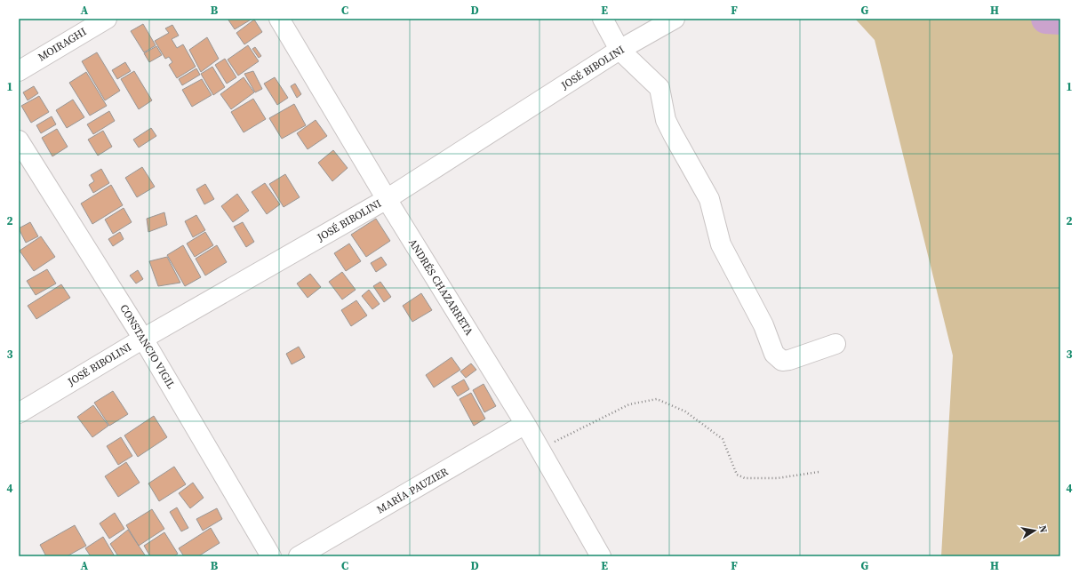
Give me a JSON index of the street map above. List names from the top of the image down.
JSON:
{
  "streets": {
    "street": [
      "MOIRAGHI",
      "JOSÉ BIBOLINI",
      "ANDRÉS CHAZARRETA",
      "CONSTANCIO VIGIL",
      "MARÍA PAUZIER"
    ]
  },
  "crossings": [
    ["JOSÉ BIBOLINI", "ANDRÉS CHAZARRETA"],
    ["JOSÉ BIBOLINI", "CONSTANCIO VIGIL"],
    ["ANDRÉS CHAZARRETA", "MARÍA PAUZIER"]
  ],
  "north": "right",
  "grid": {
    "columns": [
      "A",
      "B",
      "C",
      "D",
      "E",
      "F",
      "G",
      "H"
    ],
    "rows": [
      "1",
      "2",
      "3",
      "4"
    ]
  }
}
